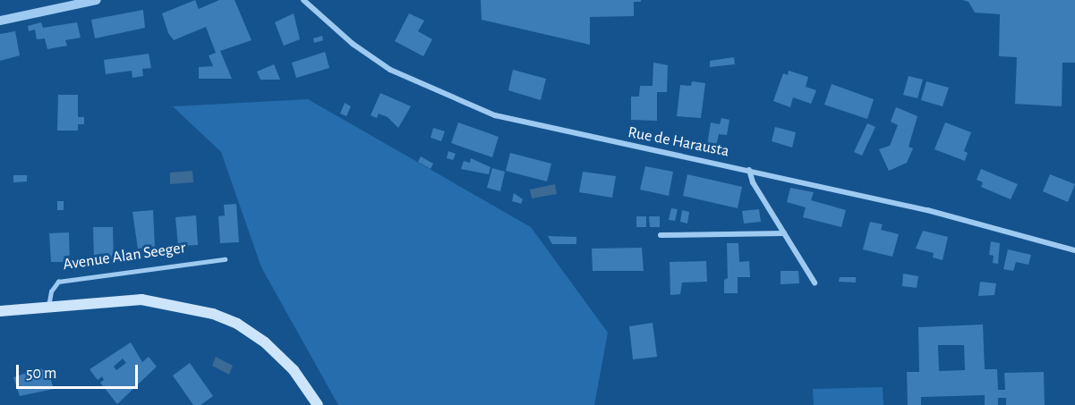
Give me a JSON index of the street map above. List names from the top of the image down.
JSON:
{
  "streets": {
    "street": ["Rue de Harausta"],
    "lane": ["Avenue Alan Seeger"]
  },
  "scale_bar": "50 m"
}
